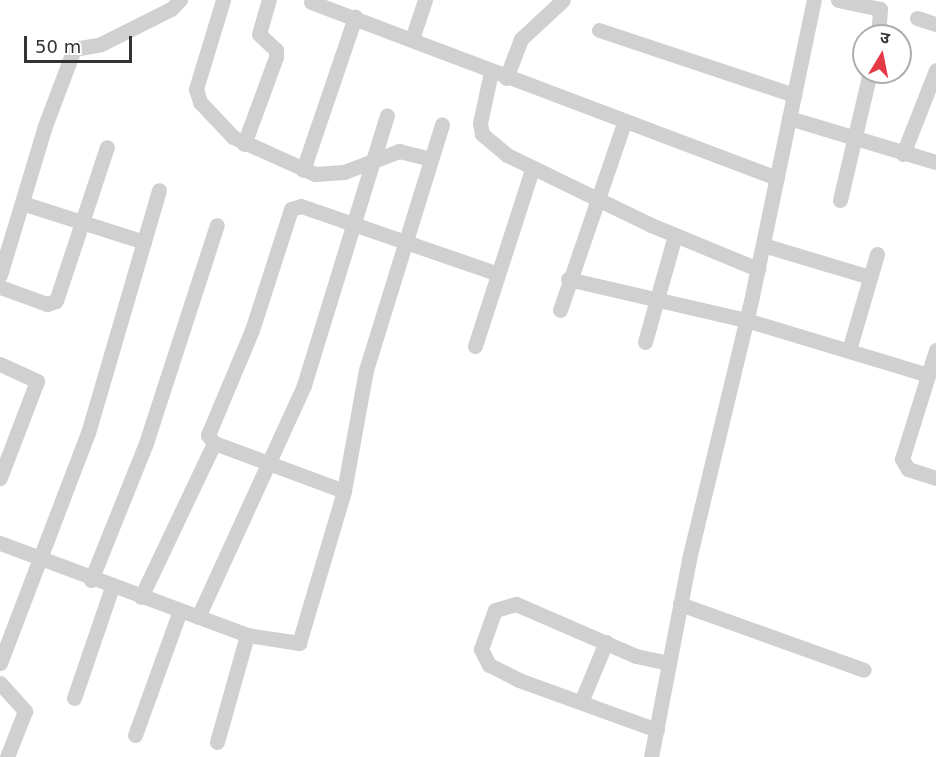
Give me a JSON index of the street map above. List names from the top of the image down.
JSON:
{
  "scale_bar": "50 m",
  "north": "top"
}
